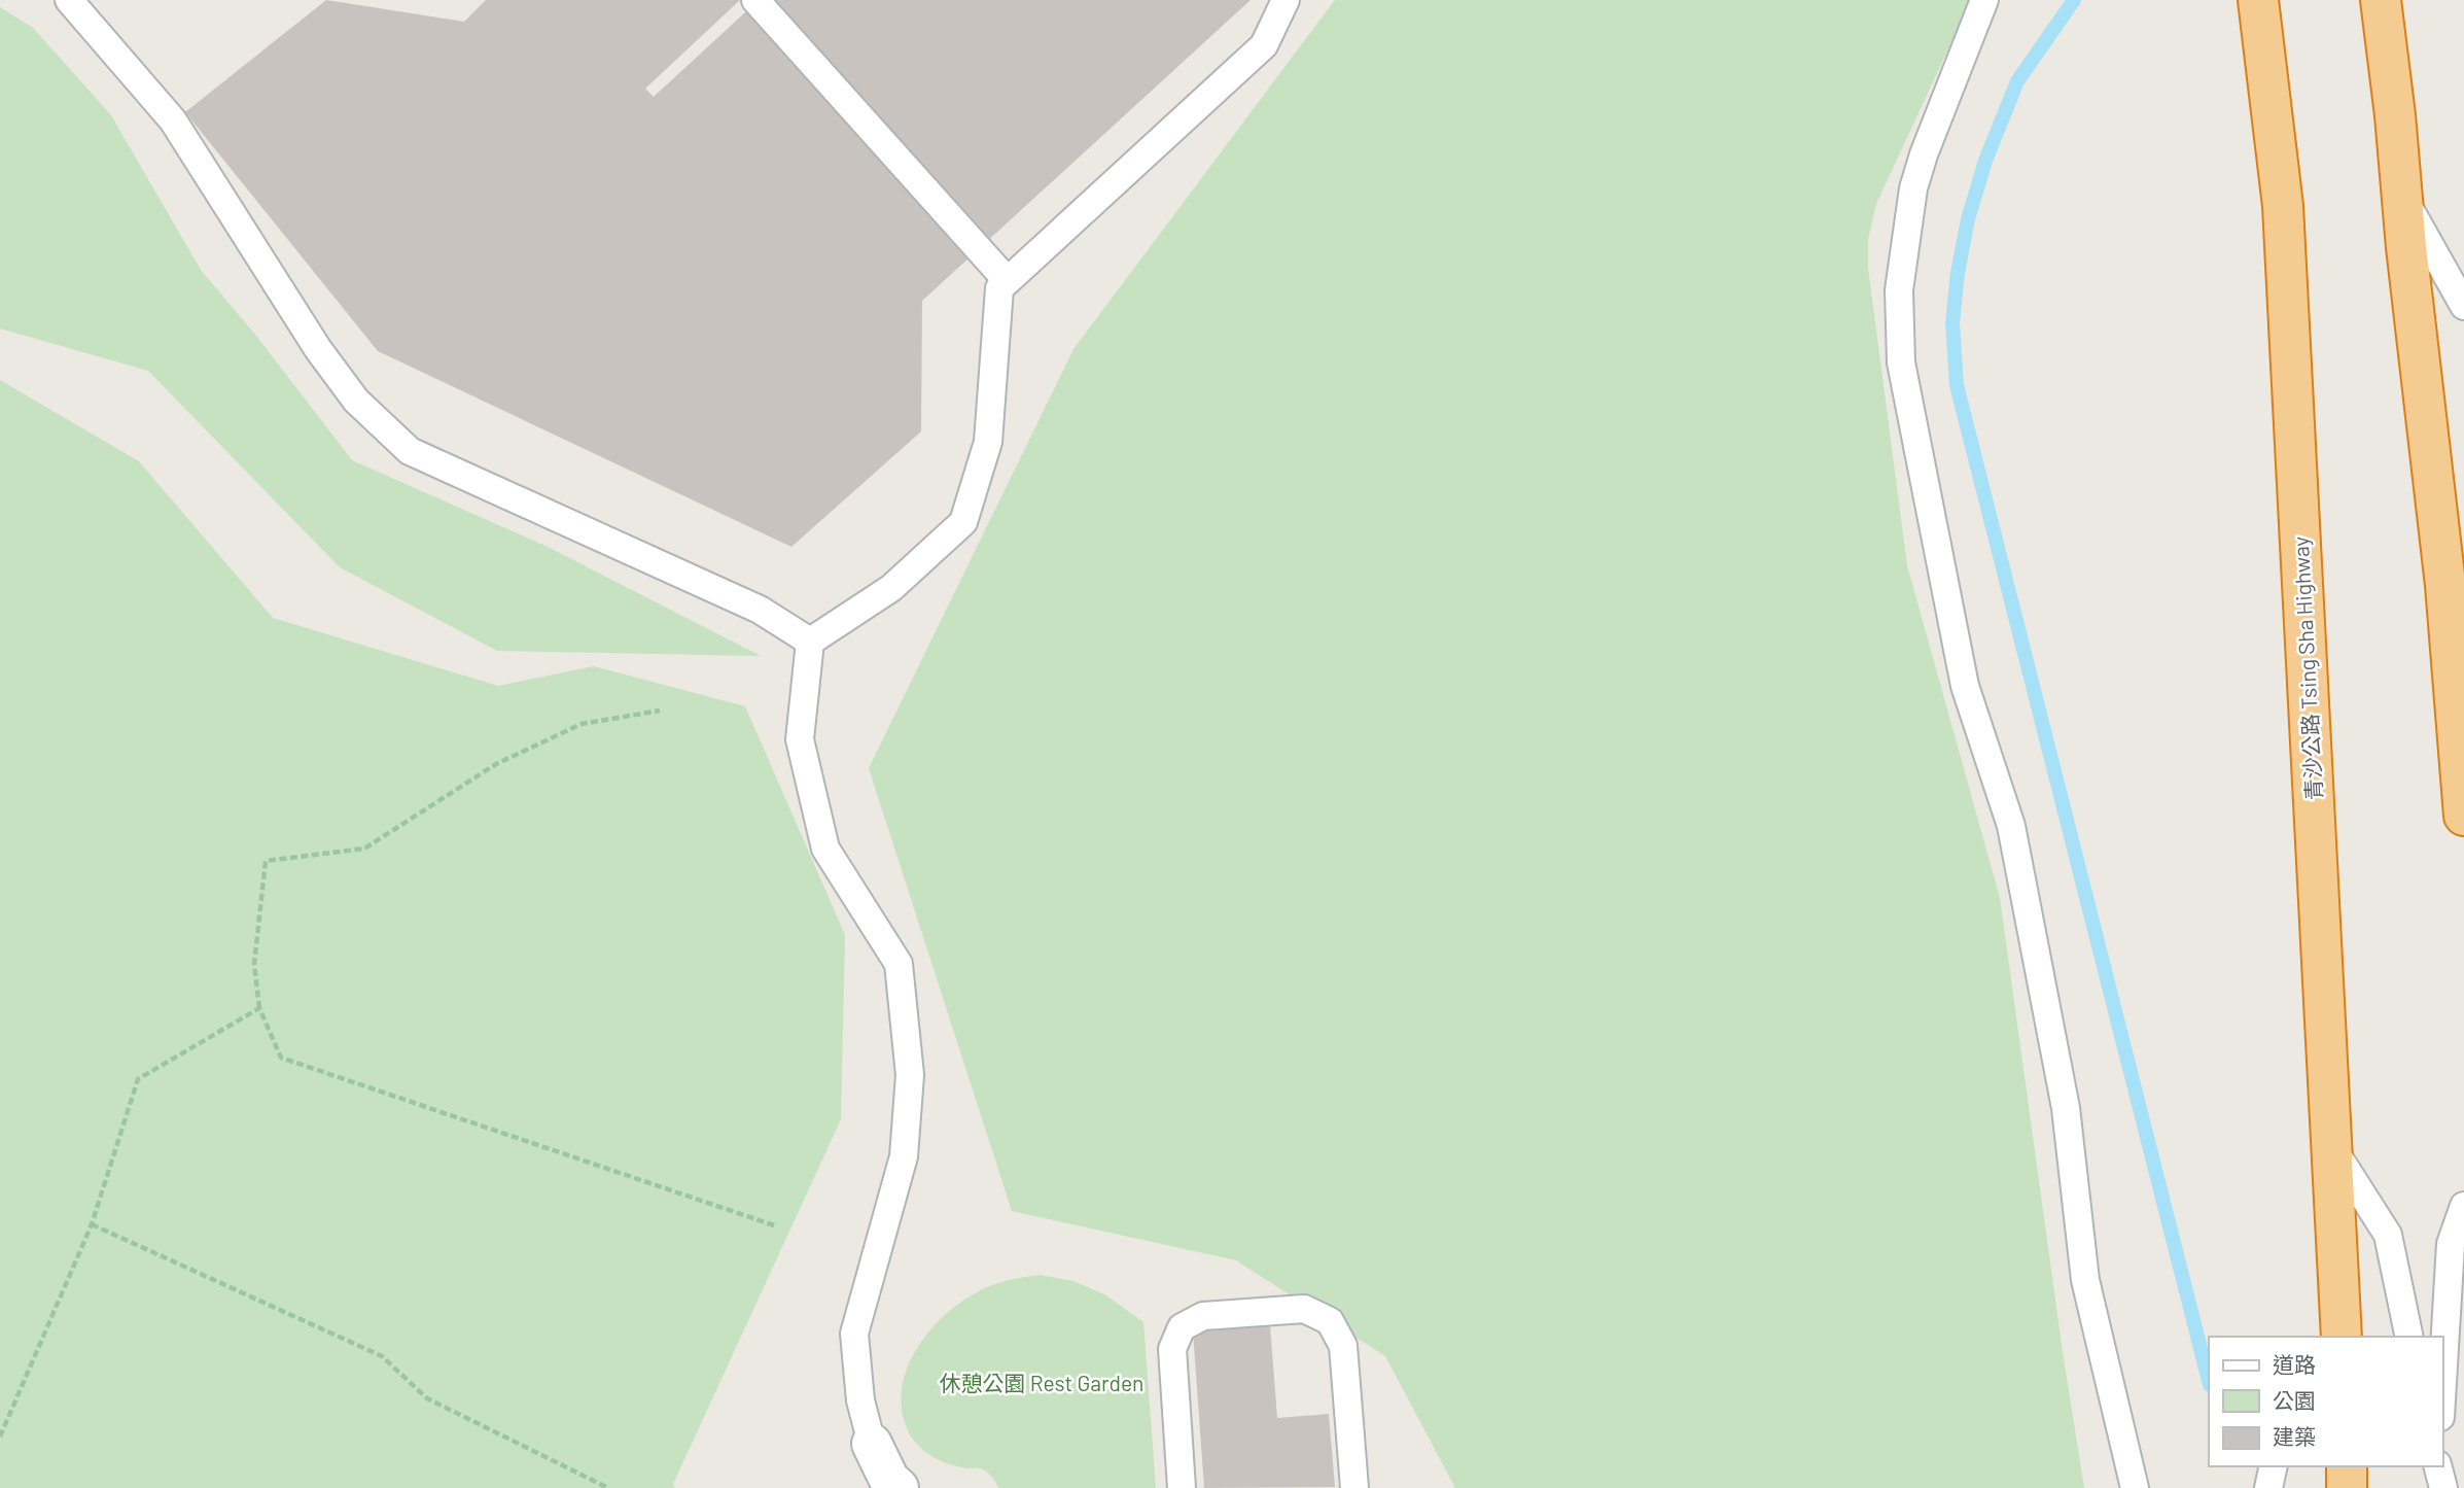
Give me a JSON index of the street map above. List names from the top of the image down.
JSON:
{
  "streets": {
    "highway": ["青沙公路 Tsing Sha Highway"]
  },
  "parks": ["休憩公園 Rest Garden"],
  "legend": ["道路", "公園", "建築"]
}
